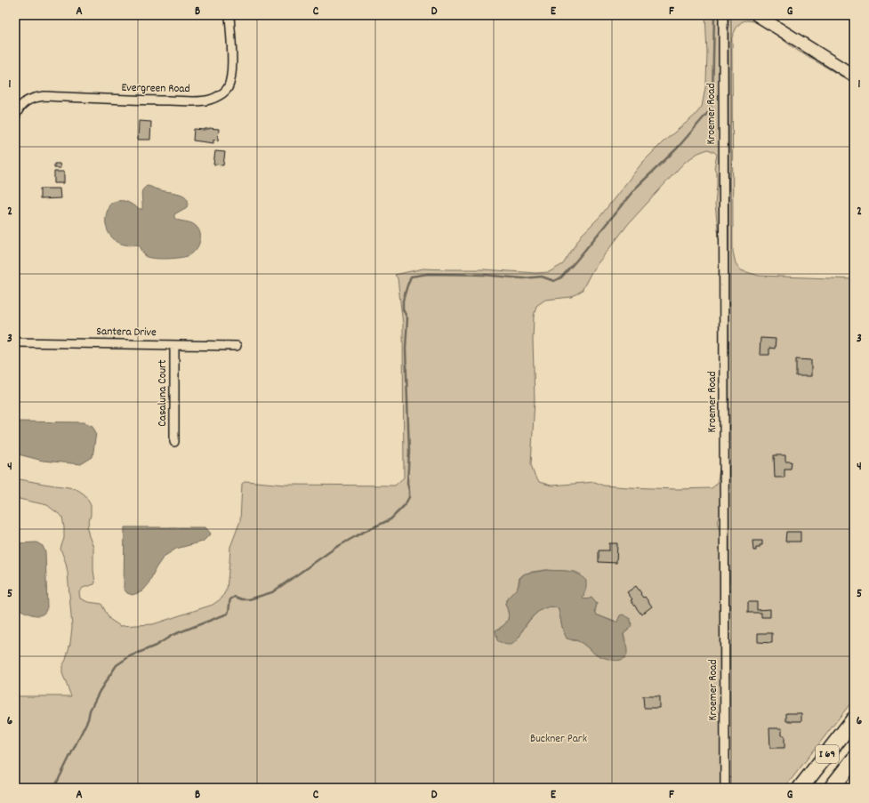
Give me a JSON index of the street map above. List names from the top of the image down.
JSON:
{
  "streets": {
    "highway": ["I 69"],
    "street": [
      "Evergreen Road",
      "Kroemer Road",
      "Santera Drive",
      "Casaluna Court"
    ]
  },
  "crossings": [
    ["Santera Drive", "Casaluna Court"]
  ],
  "parks": ["Buckner Park"],
  "grid": {
    "columns": [
      "A",
      "B",
      "C",
      "D",
      "E",
      "F",
      "G"
    ],
    "rows": [
      "1",
      "2",
      "3",
      "4",
      "5",
      "6"
    ]
  }
}
